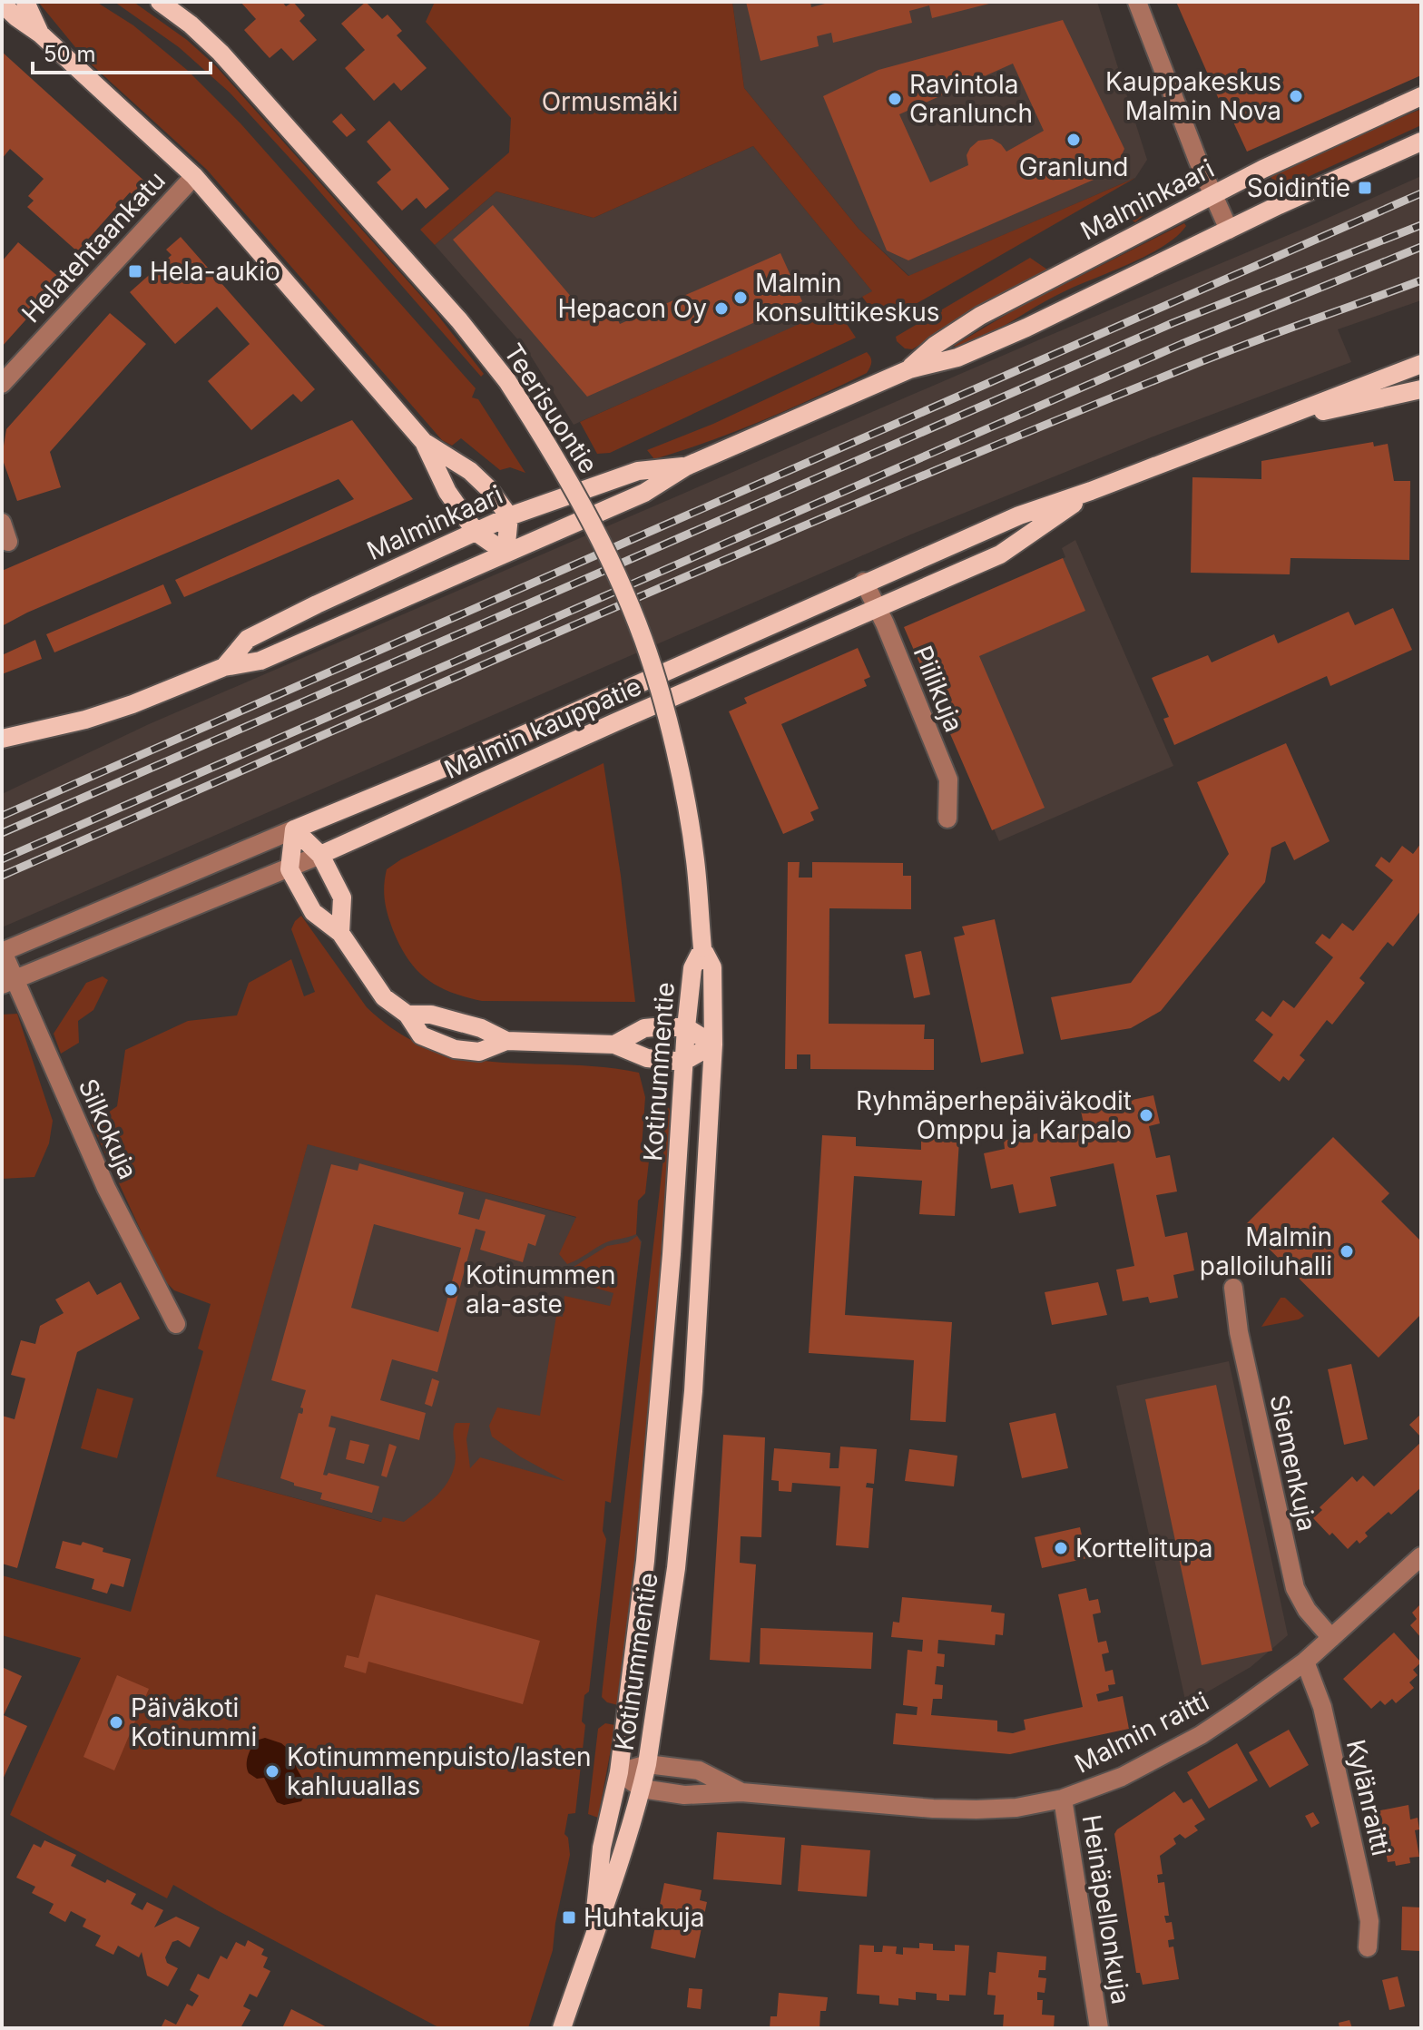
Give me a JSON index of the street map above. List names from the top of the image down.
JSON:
{
  "streets": {
    "main road": [
      "Malminkaari",
      "Teerisuontie",
      "Malmin kauppatie",
      "Kotinummentie"
    ],
    "street": [
      "Helatehtaankatu",
      "Piilikuja",
      "Silkokuja",
      "Siemenkuja",
      "Malmin raitti",
      "Kylänraitti",
      "Heinäpellonkuja"
    ]
  },
  "crossings": [
    ["Teerisuontie", "Kotinummentie"],
    ["Piilikuja", "Malmin kauppatie"],
    ["Malmin kauppatie", "Silkokuja"],
    ["Kotinummentie", "Malmin raitti"],
    ["Siemenkuja", "Malmin raitti"],
    ["Malmin raitti", "Kylänraitti"],
    ["Malmin raitti", "Heinäpellonkuja"]
  ],
  "parks": ["Ormusmäki"],
  "places": {
    "other": [
      "Kauppakeskus Malmin Nova",
      "Ravintola Granlunch",
      "Granlund",
      "Malmin konsulttikeskus",
      "Hepacon Oy",
      "Ryhmäperhepäiväkodit Omppu ja Karpalo",
      "Malmin palloiluhalli",
      "Kotinummen ala-aste",
      "Korttelitupa",
      "Päiväkoti Kotinummi",
      "Kotinummenpuisto/lasten kahluuallas"
    ],
    "transit": ["Soidintie", "Hela-aukio", "Huhtakuja"]
  },
  "scale_bar": "50 m"
}
